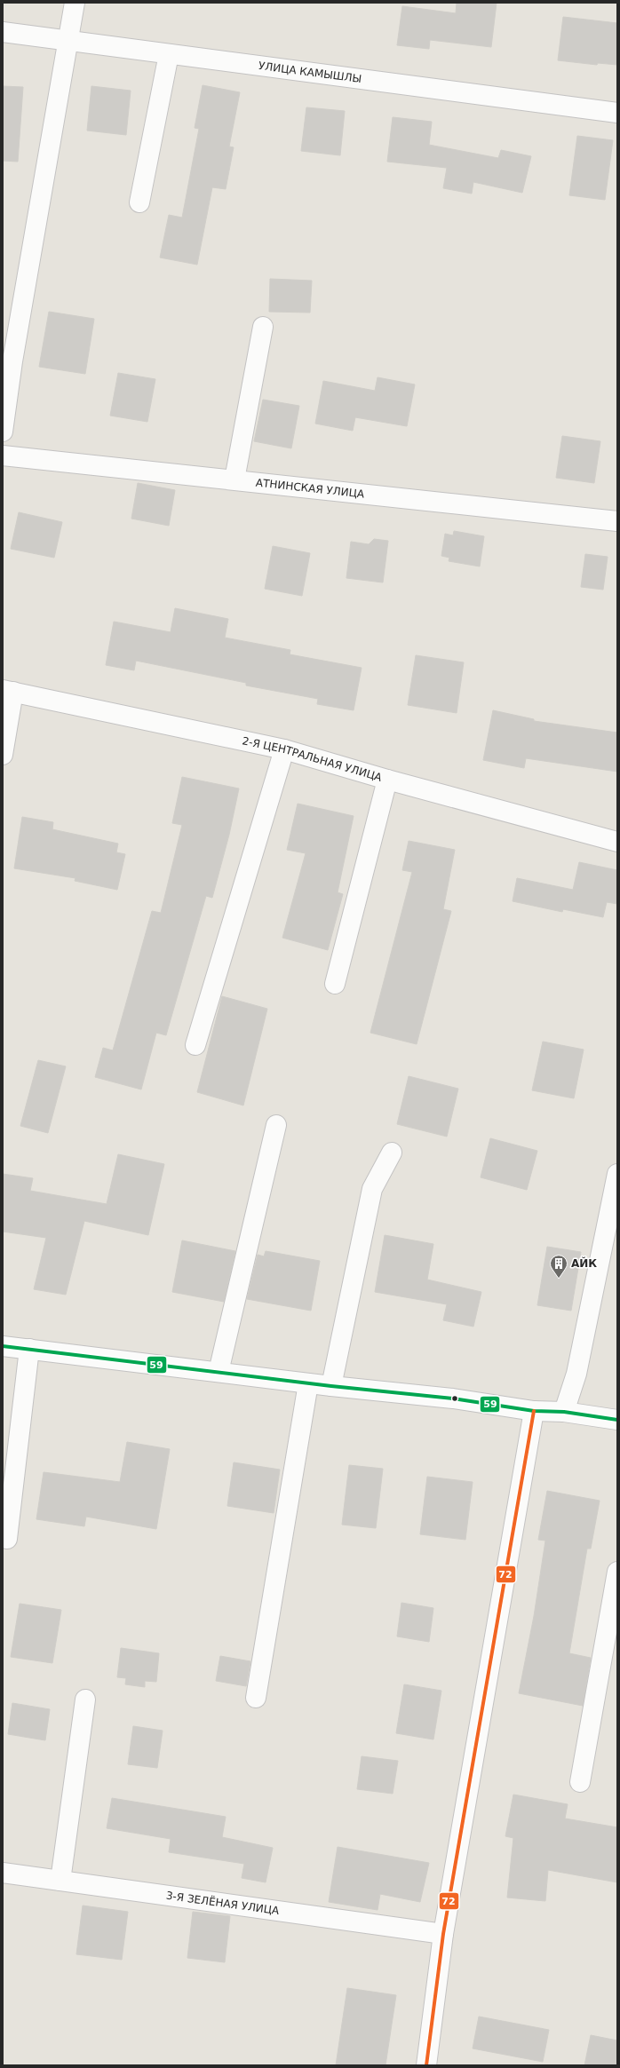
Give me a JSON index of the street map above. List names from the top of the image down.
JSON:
{
  "streets": {
    "street": [
      "УЛИЦА КАМЫШЛЫ",
      "АТНИНСКАЯ УЛИЦА",
      "2-Я ЦЕНТРАЛЬНАЯ УЛИЦА",
      "3-Я ЗЕЛЁНАЯ УЛИЦА"
    ]
  },
  "places": {
    "building": ["АЙК"]
  },
  "lines": ["transit line 59", "transit line 72"]
}
